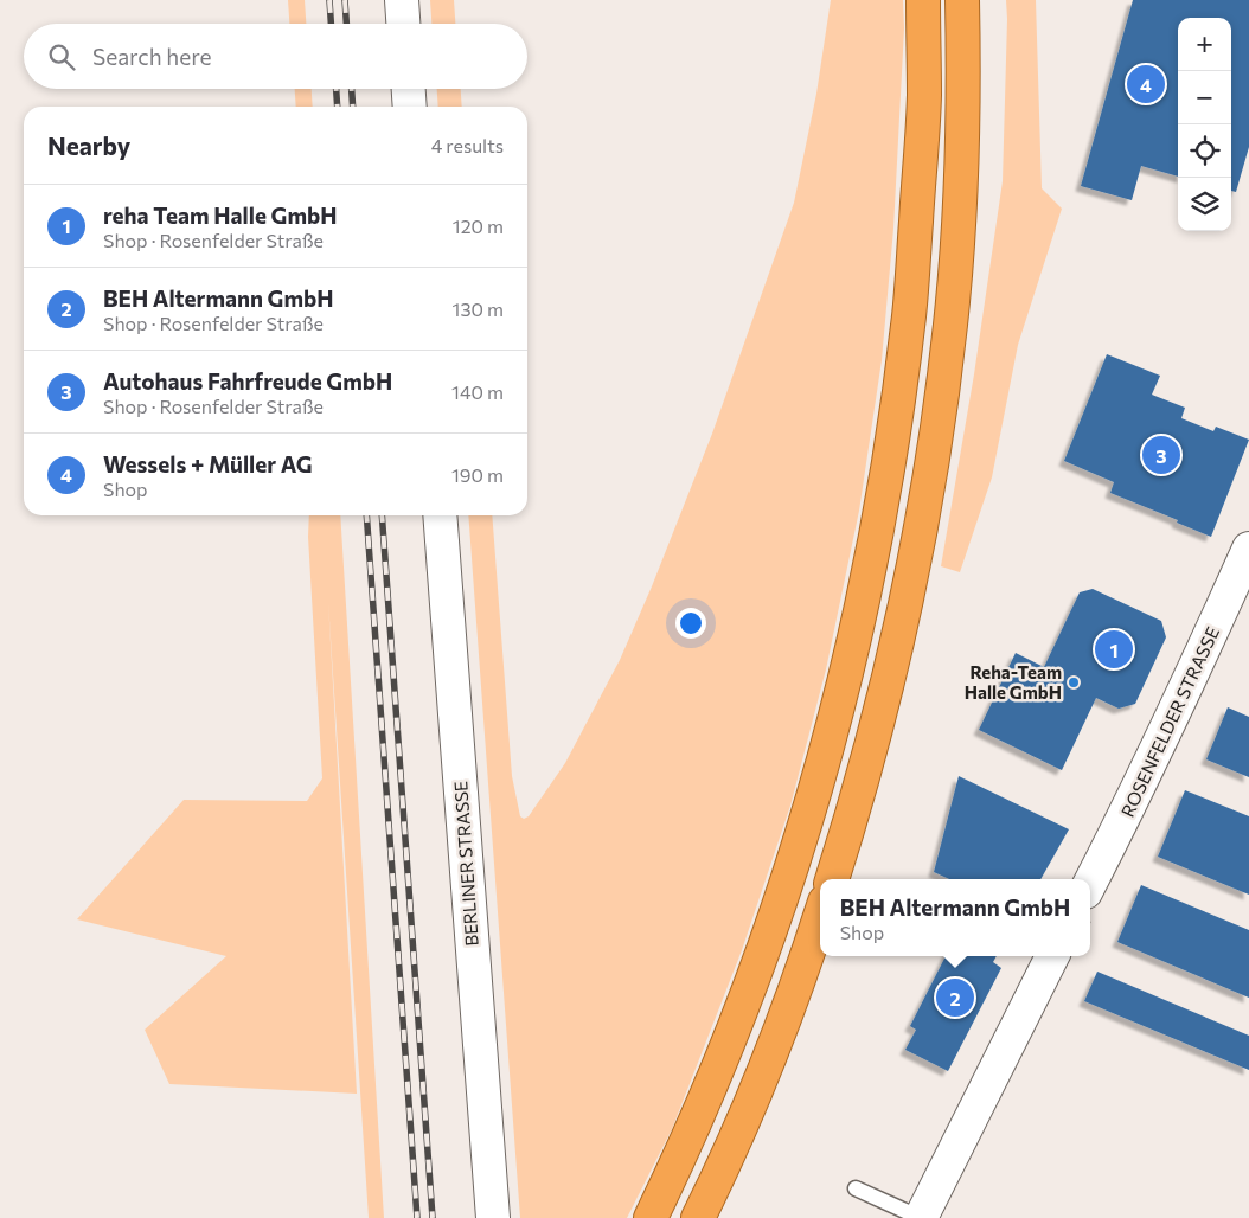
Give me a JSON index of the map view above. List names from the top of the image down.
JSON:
{
  "streets": {
    "street": ["ROSENFELDER STRASSE", "BERLINER STRASSE"]
  },
  "places": ["Reha-Team Halle GmbH"],
  "page": {
    "map_buttons": ["+", "−"],
    "search": "Search here",
    "pins": [
      "4",
      "3",
      "1",
      "2"
    ],
    "heading": ["Nearby", "4 results"],
    "list": [
      {
        "mark": "1",
        "name": "reha Team Halle GmbH",
        "note": "Shop · Rosenfelder Straße",
        "value": "120 m"
      },
      {
        "mark": "2",
        "name": "BEH Altermann GmbH",
        "note": "Shop · Rosenfelder Straße",
        "value": "130 m"
      },
      {
        "mark": "3",
        "name": "Autohaus Fahrfreude GmbH",
        "note": "Shop · Rosenfelder Straße",
        "value": "140 m"
      },
      {
        "mark": "4",
        "name": "Wessels + Müller AG",
        "note": "Shop",
        "value": "190 m"
      }
    ],
    "popup": ["BEH Altermann GmbH", "Shop"]
  }
}
